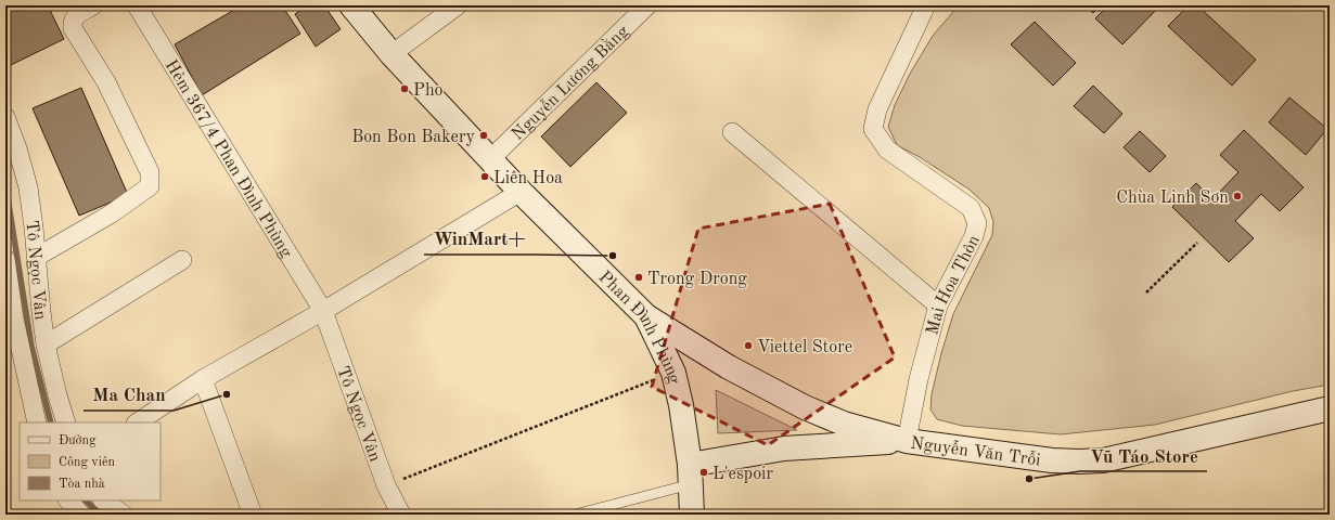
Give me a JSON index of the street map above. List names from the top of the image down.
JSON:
{
  "streets": {
    "street": [
      "Nguyễn Lương Bằng",
      "Hẻm 367/4 Phan Đình Phùng",
      "Tô Ngọc Vân",
      "Mai Hoa Thôn",
      "Phan Đình Phùng",
      "Nguyễn Văn Trỗi"
    ]
  },
  "crossings": [
    ["Nguyễn Lương Bằng", "Phan Đình Phùng"],
    ["Hẻm 367/4 Phan Đình Phùng", "Tô Ngọc Vân"],
    ["Mai Hoa Thôn", "Nguyễn Văn Trỗi"],
    ["Phan Đình Phùng", "Nguyễn Văn Trỗi"]
  ],
  "places": [
    "Pho",
    "Bon Bon Bakery",
    "Liên Hoa",
    "Chùa Linh Sơn",
    "WinMart+",
    "Trong Drong",
    "Viettel Store",
    "Ma Chan",
    "L'espoir",
    "Vũ Táo Store"
  ],
  "legend": ["Đường", "Công viên", "Tòa nhà"]
}
